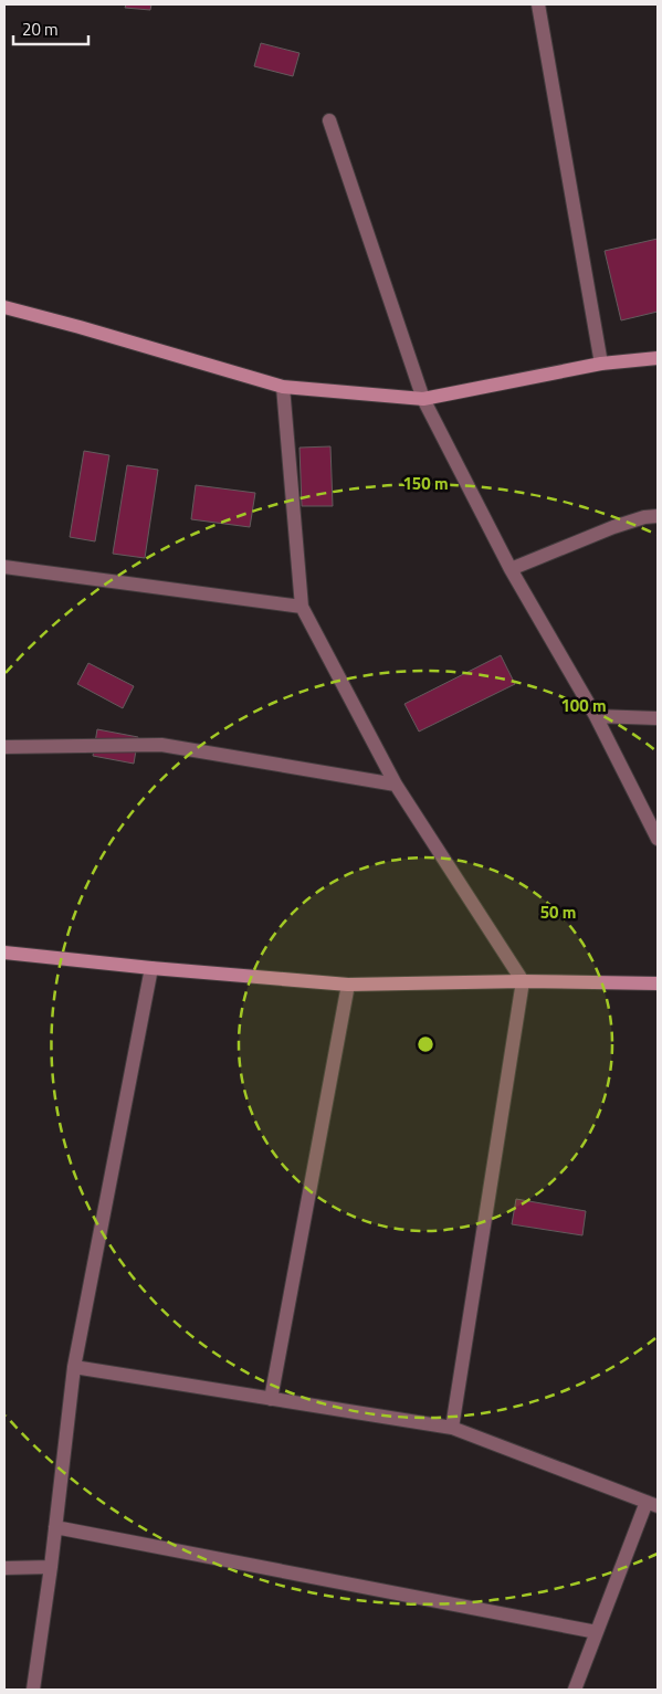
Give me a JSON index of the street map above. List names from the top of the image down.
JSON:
{
  "scale_bar": "20 m",
  "rings": ["150 m", "100 m", "50 m"]
}
